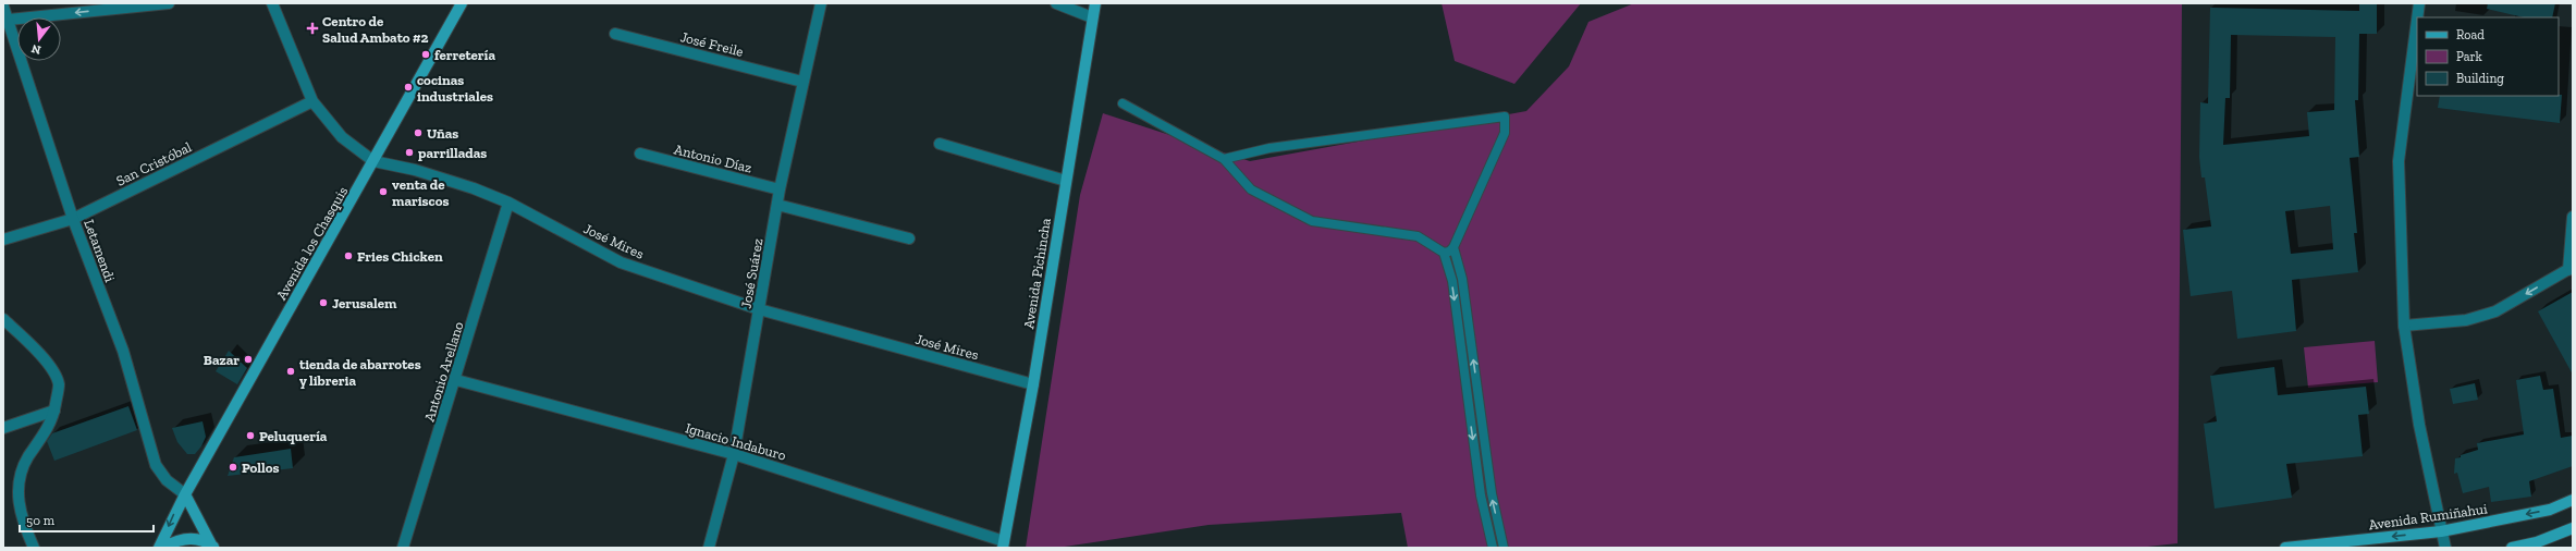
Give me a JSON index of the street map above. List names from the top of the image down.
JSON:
{
  "streets": {
    "main road": ["Avenida los Chasquis", "Avenida Pichincha", "Avenida Rumiñahui"],
    "street": [
      "José Freile",
      "Antonio Díaz",
      "San Cristóbal",
      "José Mires",
      "Letamendi",
      "José Suárez",
      "Antonio Arellano",
      "Ignacio Indaburo"
    ]
  },
  "crossings": [
    ["José Freile", "José Suárez"],
    ["Antonio Díaz", "José Suárez"],
    ["San Cristóbal", "José Mires"],
    ["San Cristóbal", "Letamendi"],
    ["José Mires", "Avenida los Chasquis"],
    ["José Mires", "José Suárez"],
    ["José Mires", "Avenida Pichincha"],
    ["José Mires", "Antonio Arellano"],
    ["Avenida los Chasquis", "Letamendi"],
    ["José Suárez", "Ignacio Indaburo"],
    ["Avenida Pichincha", "Ignacio Indaburo"],
    ["Antonio Arellano", "Ignacio Indaburo"]
  ],
  "one_way": ["Avenida Rumiñahui"],
  "places": {
    "health": ["Centro de Salud Ambato #2"],
    "other": [
      "ferretería",
      "cocinas industriales",
      "Uñas",
      "parrilladas",
      "venta de mariscos",
      "Fries Chicken",
      "Jerusalem",
      "Bazar",
      "tienda de abarrotes y libreria",
      "Peluquería",
      "Pollos"
    ]
  },
  "legend": ["Road", "Park", "Building"],
  "scale_bar": "50 m",
  "north": "bottom"
}
